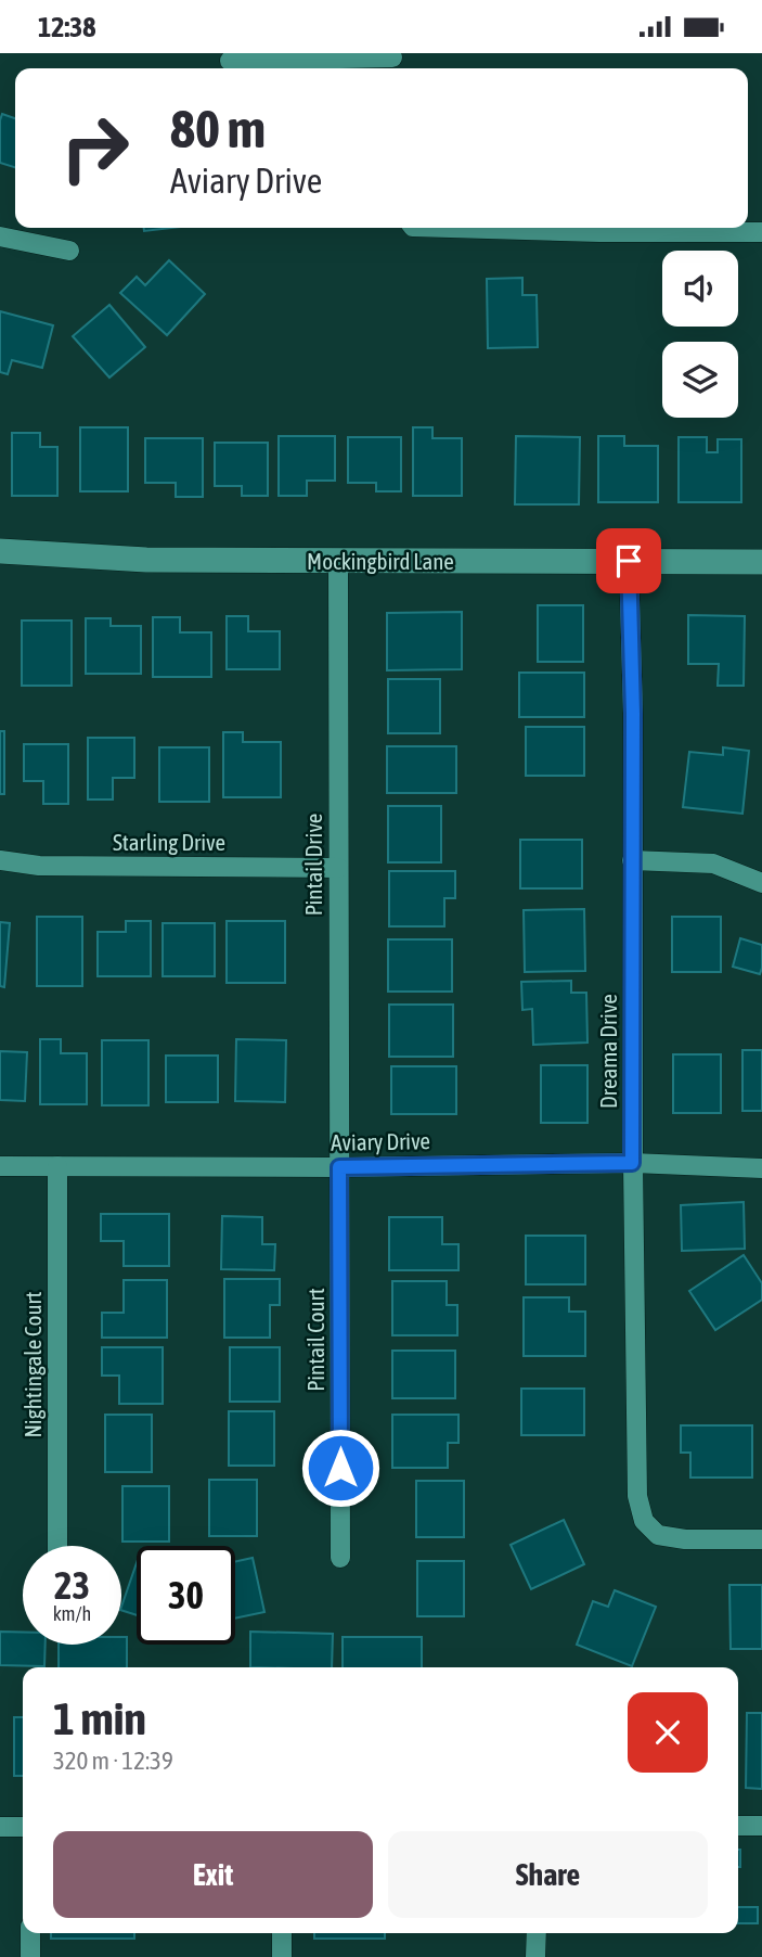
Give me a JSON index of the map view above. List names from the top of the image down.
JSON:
{
  "streets": {
    "street": [
      "Mockingbird Lane",
      "Starling Drive",
      "Pintail Drive",
      "Dreama Drive",
      "Aviary Drive",
      "Pintail Court",
      "Nightingale Court"
    ]
  },
  "crossings": [
    ["Mockingbird Lane", "Pintail Drive"],
    ["Mockingbird Lane", "Dreama Drive"],
    ["Starling Drive", "Pintail Drive"],
    ["Pintail Drive", "Aviary Drive"],
    ["Pintail Drive", "Pintail Court"],
    ["Dreama Drive", "Aviary Drive"],
    ["Aviary Drive", "Pintail Court"],
    ["Aviary Drive", "Nightingale Court"]
  ],
  "page": {
    "status": "12:38",
    "turn": ["80 m", "Aviary Drive"],
    "speed": "23 km/h",
    "limit": "30",
    "heading": ["1 min", "320 m · 12:39"],
    "buttons": ["Exit", "Share"]
  }
}
